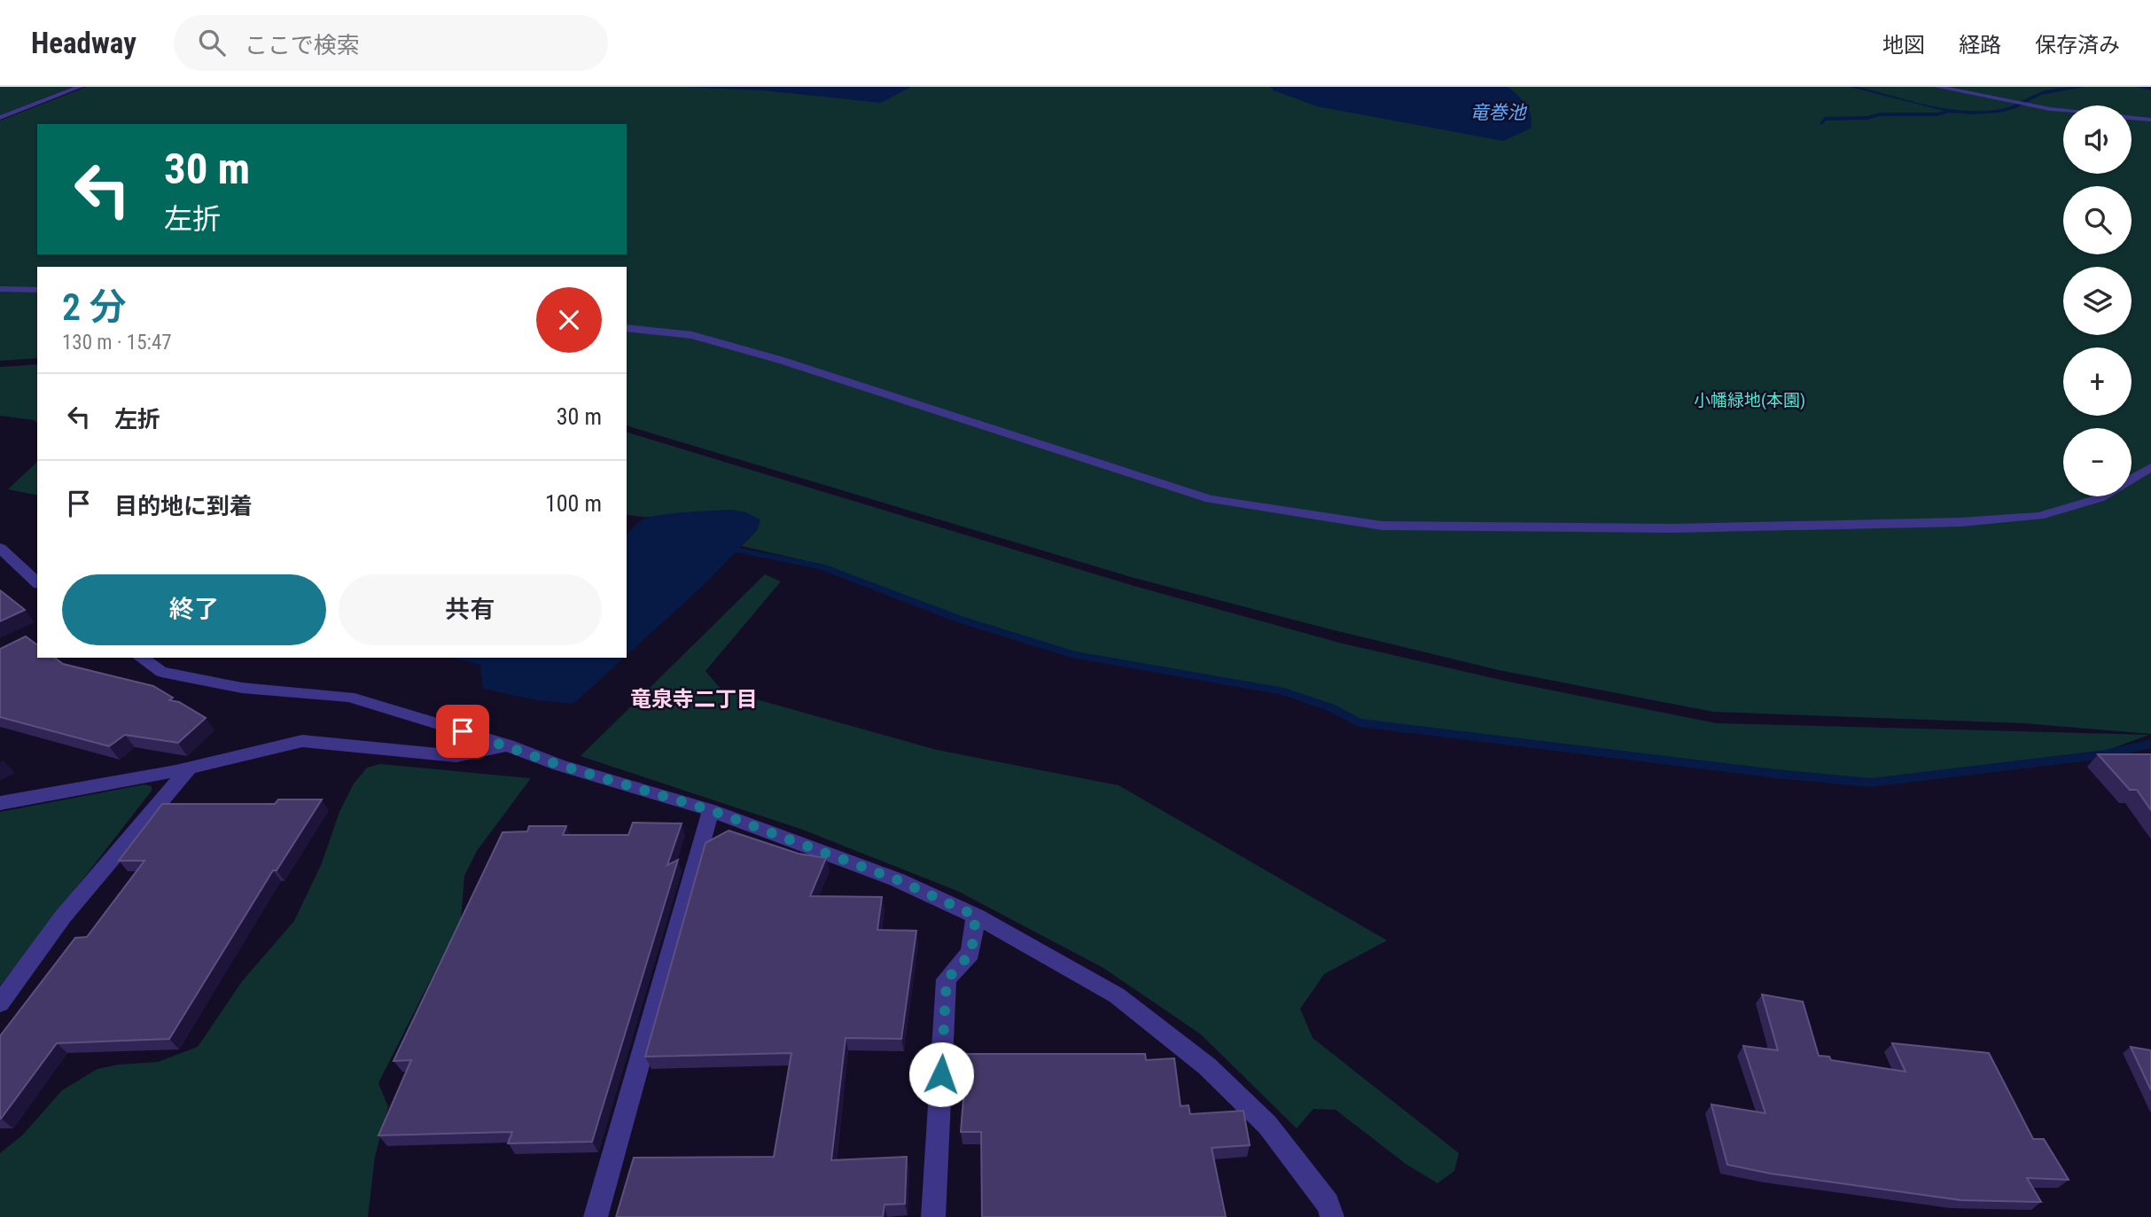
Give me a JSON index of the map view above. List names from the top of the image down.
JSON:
{
  "districts": ["竜泉寺二丁目"],
  "water": ["竜巻池"],
  "parks": ["小幡緑地(本園)"],
  "page": {
    "header": "Headway",
    "search": "ここで検索",
    "nav": ["地図", "経路", "保存済み"],
    "map_buttons": ["+", "−"],
    "turn": ["30 m", "左折"],
    "heading": ["2 分", "130 m · 15:47"],
    "list": [
      {
        "name": "左折",
        "value": "30 m"
      },
      {
        "name": "目的地に到着",
        "value": "100 m"
      }
    ],
    "buttons": ["終了", "共有"]
  }
}
